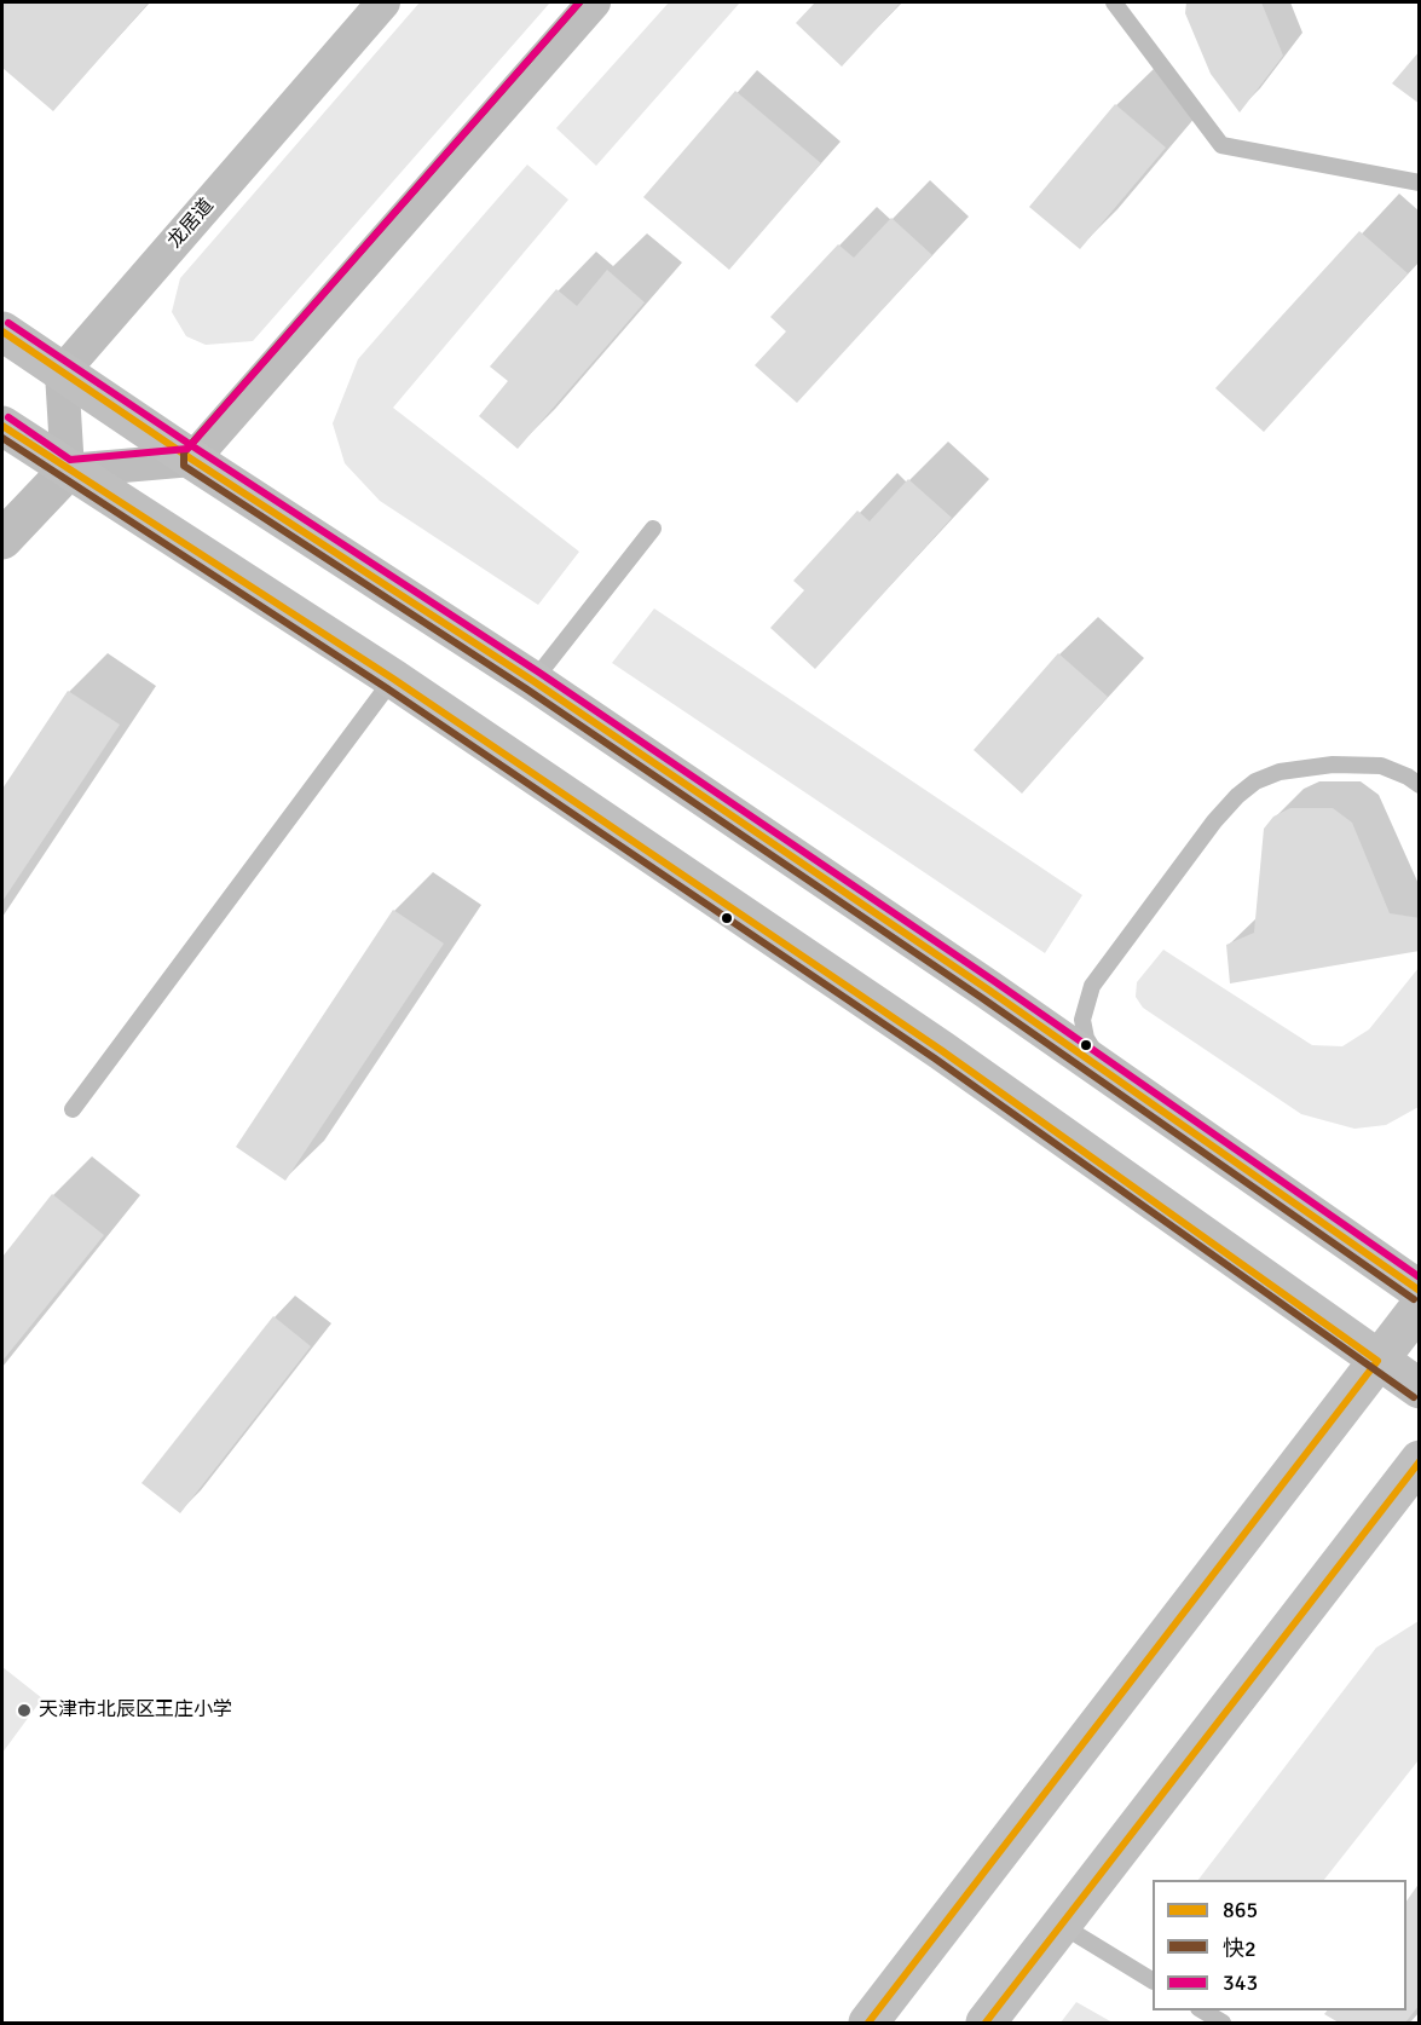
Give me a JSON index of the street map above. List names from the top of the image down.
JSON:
{
  "streets": {
    "street": ["龙居道"]
  },
  "places": ["天津市北辰区王庄小学"],
  "lines": ["transit line 快2", "transit line 343", "transit line 865"],
  "legend": ["865", "快2", "343"]
}
